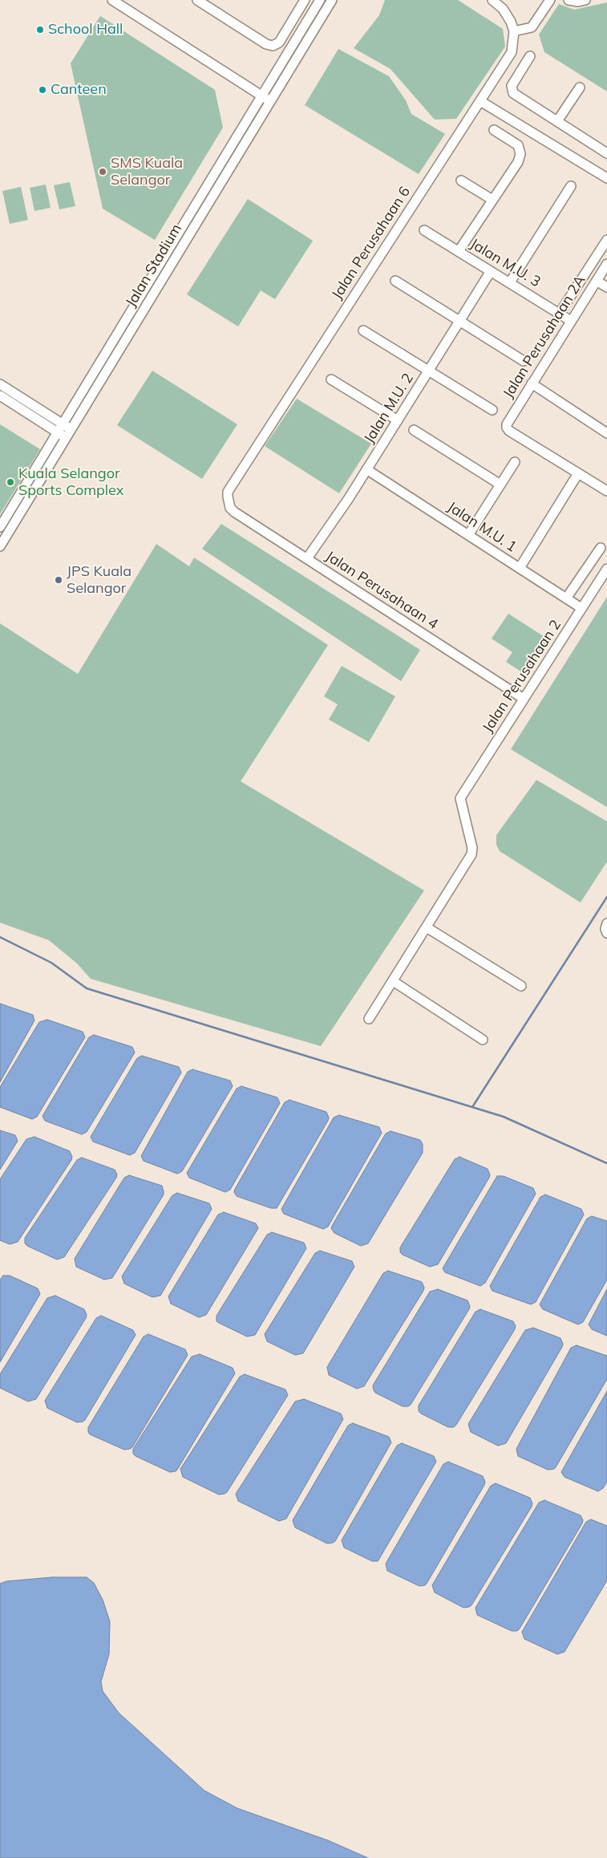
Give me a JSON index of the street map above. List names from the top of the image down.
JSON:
{
  "streets": {
    "street": [
      "Jalan Perusahaan 6",
      "Jalan M.U. 3",
      "Jalan Stadium",
      "Jalan Perusahaan 2A",
      "Jalan M.U. 2",
      "Jalan M.U. 1",
      "Jalan Perusahaan 4",
      "Jalan Perusahaan 2"
    ]
  },
  "crossings": [
    ["Jalan Perusahaan 6", "Jalan Perusahaan 4"],
    ["Jalan M.U. 3", "Jalan Perusahaan 2A"],
    ["Jalan M.U. 3", "Jalan M.U. 2"],
    ["Jalan M.U. 2", "Jalan M.U. 1"],
    ["Jalan M.U. 2", "Jalan Perusahaan 4"],
    ["Jalan M.U. 1", "Jalan Perusahaan 2"],
    ["Jalan Perusahaan 4", "Jalan Perusahaan 2"]
  ],
  "places": [
    "School Hall",
    "Canteen",
    "SMS Kuala Selangor",
    "Kuala Selangor Sports Complex",
    "JPS Kuala Selangor"
  ]
}
